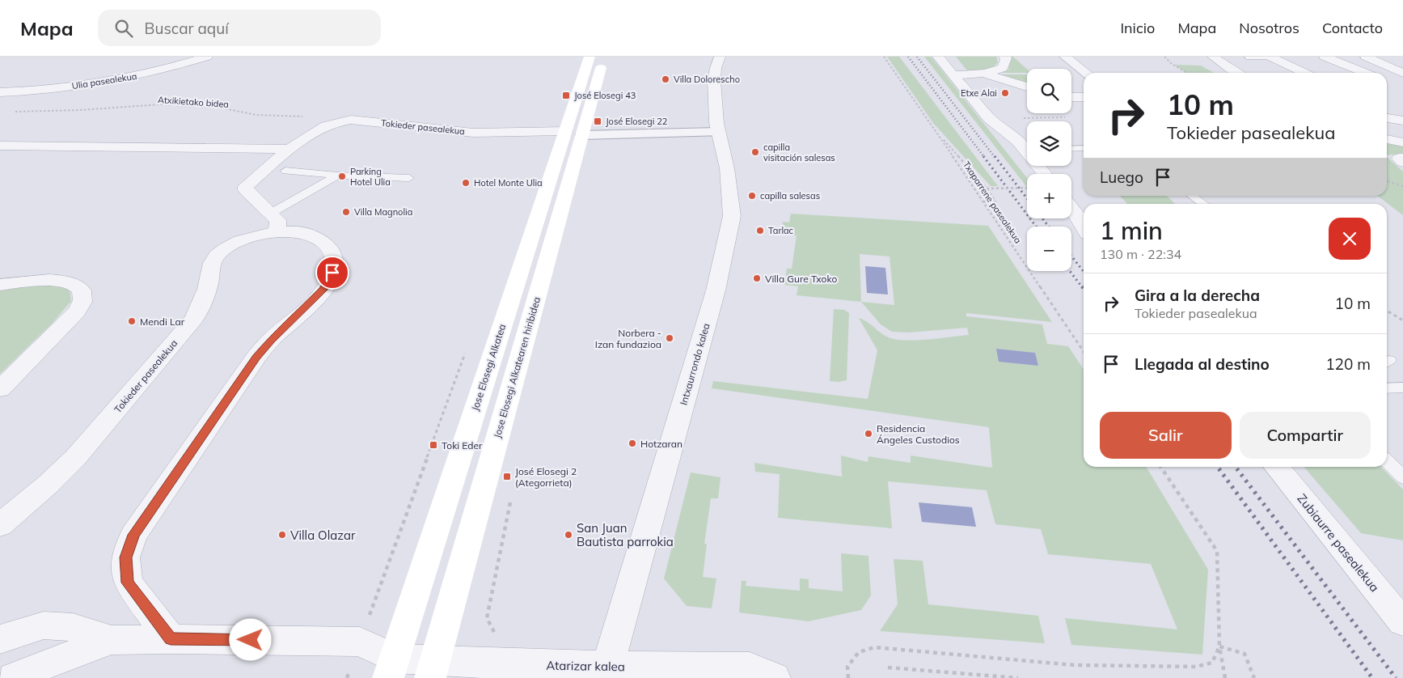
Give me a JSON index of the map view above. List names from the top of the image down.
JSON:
{
  "streets": {
    "main road": ["Jose Elosegi Alkatea", "Jose Elosegi Alkatearen hiribidea"],
    "street": [
      "Ulia pasealekua",
      "Tokieder pasealekua",
      "Intxaurrondo kalea",
      "Zubiaurre pasealekua",
      "Atarizar kalea"
    ],
    "path": ["Atxikietako bidea", "Txaparrene pasealekua"]
  },
  "crossings": [
    ["Atxikietako bidea", "Tokieder pasealekua"],
    ["Tokieder pasealekua", "Jose Elosegi Alkatea"],
    ["Tokieder pasealekua", "Jose Elosegi Alkatearen hiribidea"],
    ["Intxaurrondo kalea", "Atarizar kalea"],
    ["Jose Elosegi Alkatea", "Jose Elosegi Alkatearen hiribidea"],
    ["Jose Elosegi Alkatea", "Atarizar kalea"],
    ["Jose Elosegi Alkatearen hiribidea", "Atarizar kalea"]
  ],
  "places": {
    "other": [
      "Villa Dolorescho",
      "Etxe Alai",
      "capilla visitación salesas",
      "Parking Hotel Ulia",
      "Hotel Monte Ulia",
      "capilla salesas",
      "Villa Magnolia",
      "Tarlac",
      "Villa Gure Txoko",
      "Mendi Lar",
      "Norbera - Izan fundazioa",
      "Residencia Ángeles Custodios",
      "Hotzaran",
      "Villa Olazar",
      "San Juan Bautista parrokia"
    ],
    "transit": [
      "José Elosegi 43",
      "José Elosegi 22",
      "Toki Eder",
      "José Elosegi 2 (Ategorrieta)"
    ]
  },
  "page": {
    "header": "Mapa",
    "search": "Buscar aquí",
    "nav": [
      "Inicio",
      "Mapa",
      "Nosotros",
      "Contacto"
    ],
    "map_buttons": ["+", "−"],
    "turn": ["10 m", "Tokieder pasealekua"],
    "then": "Luego",
    "heading": ["1 min", "130 m · 22:34"],
    "list": [
      {
        "name": "Gira a la derecha",
        "note": "Tokieder pasealekua",
        "value": "10 m"
      },
      {
        "name": "Llegada al destino",
        "value": "120 m"
      }
    ],
    "buttons": ["Salir", "Compartir"]
  }
}
